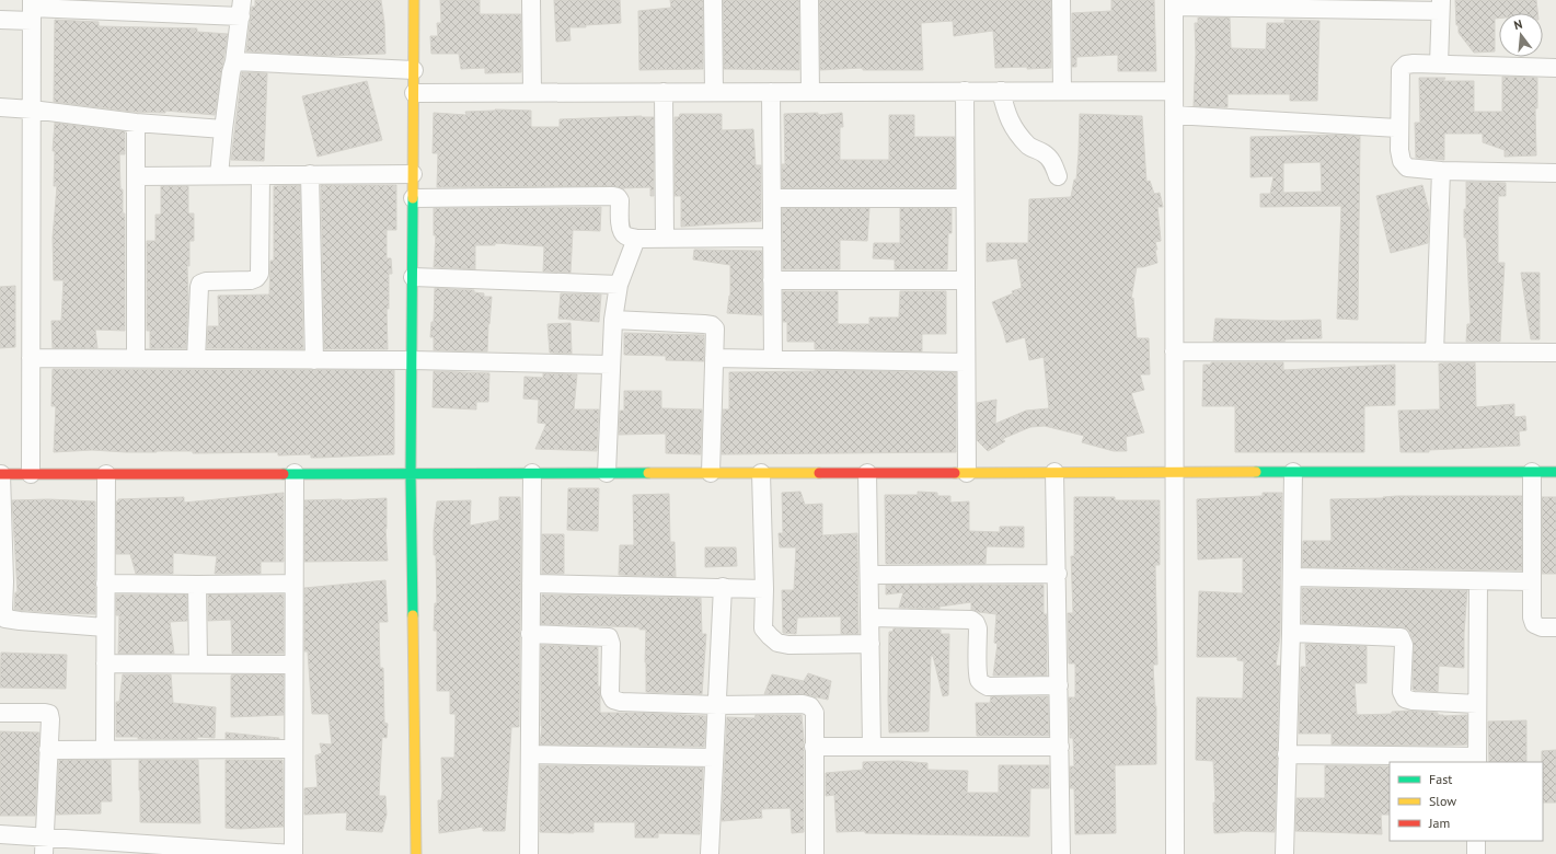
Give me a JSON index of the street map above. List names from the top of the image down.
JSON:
{
  "legend": ["Fast", "Slow", "Jam"],
  "north": "top"
}
